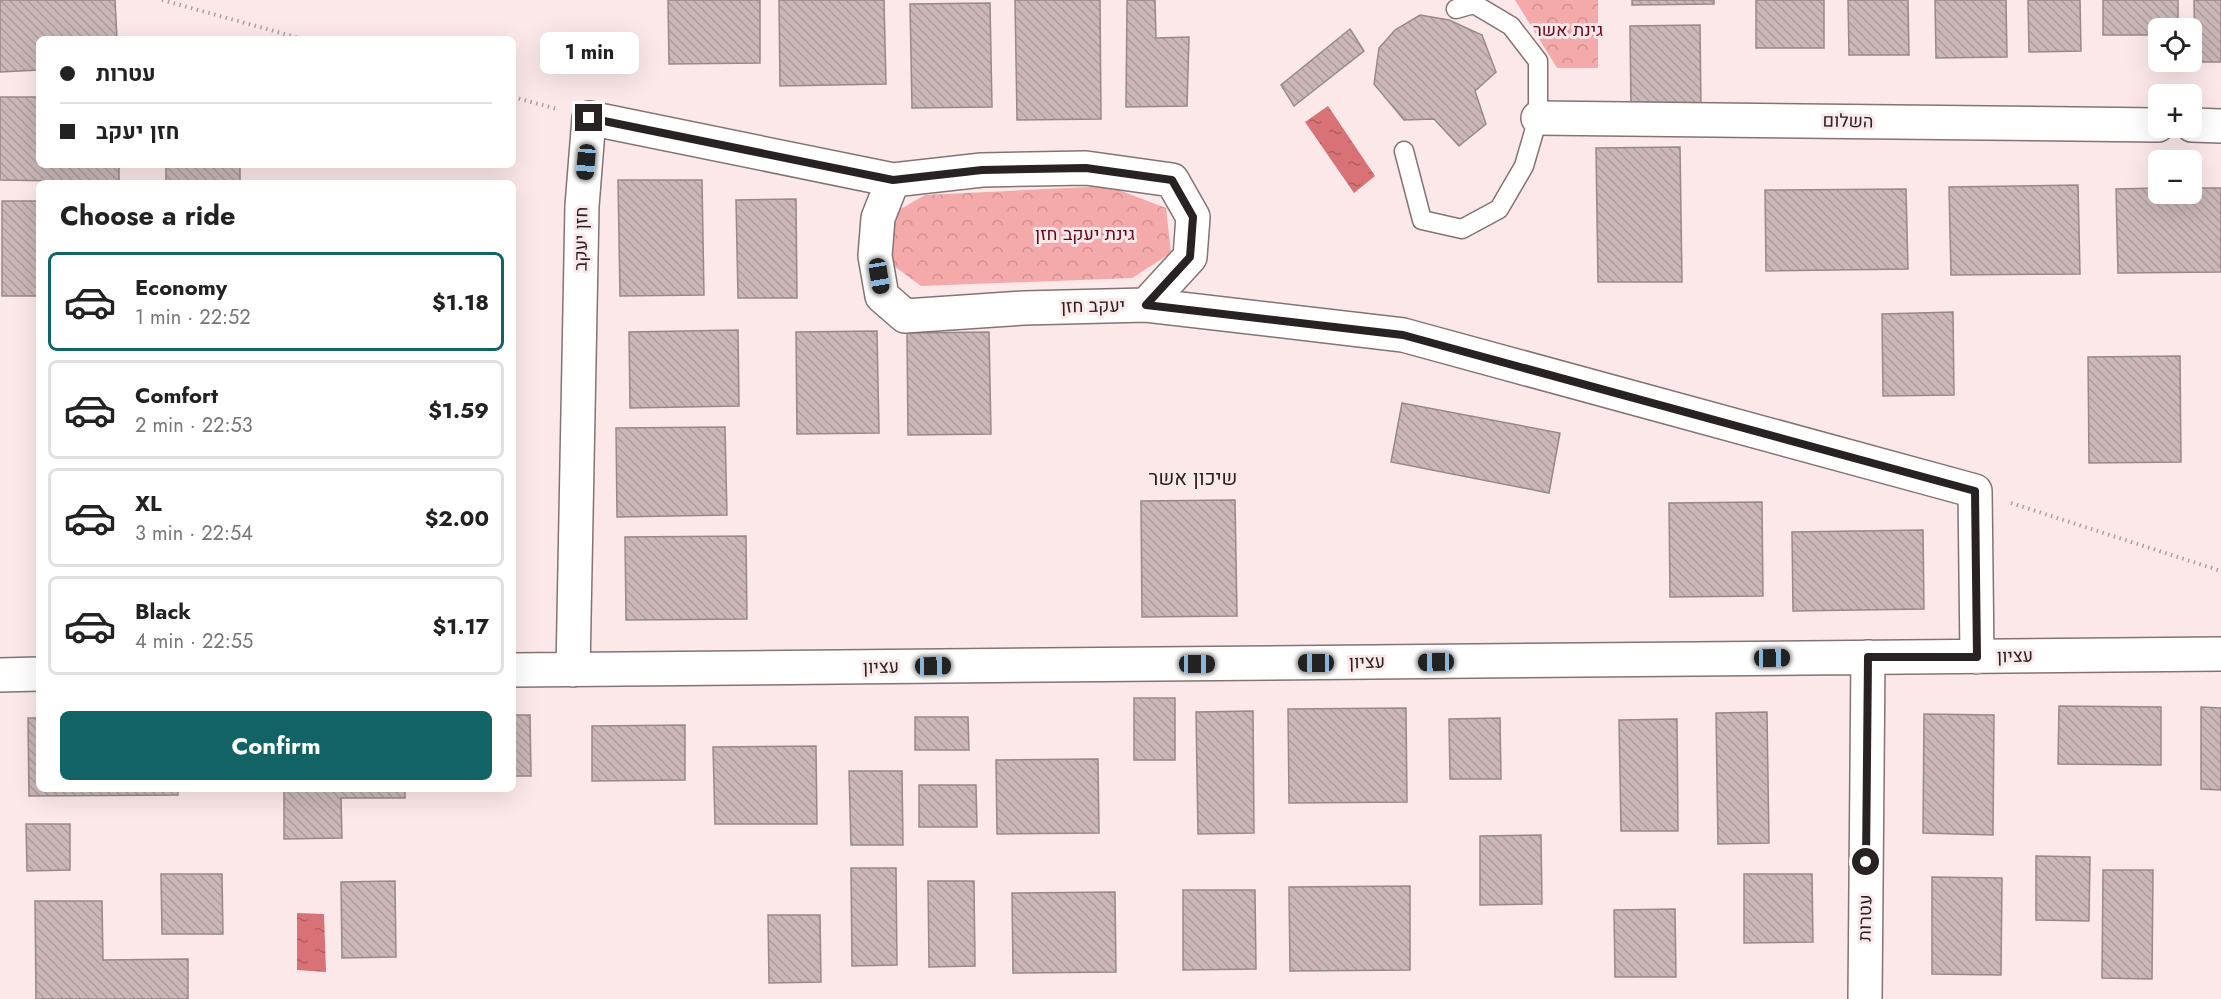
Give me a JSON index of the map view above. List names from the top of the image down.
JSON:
{
  "streets": {
    "street": [
      "השלום",
      "חזן יעקב",
      "יעקב חזן",
      "עציון",
      "עטרות"
    ]
  },
  "crossings": [
    ["חזן יעקב", "עציון"],
    ["עציון", "עטרות"]
  ],
  "districts": ["שיכון אשר"],
  "parks": ["גינת אשר", "גינת יעקב חזן"],
  "page": {
    "map_buttons": ["+", "−"],
    "bubble": "1 min",
    "banner": ["עטרות", "חזן יעקב"],
    "heading": "Choose a ride",
    "list": [
      {
        "name": "Economy",
        "note": "1 min · 22:52",
        "value": "$1.18"
      },
      {
        "name": "Comfort",
        "note": "2 min · 22:53",
        "value": "$1.59"
      },
      {
        "name": "XL",
        "note": "3 min · 22:54",
        "value": "$2.00"
      },
      {
        "name": "Black",
        "note": "4 min · 22:55",
        "value": "$1.17"
      }
    ],
    "buttons": "Confirm"
  }
}
